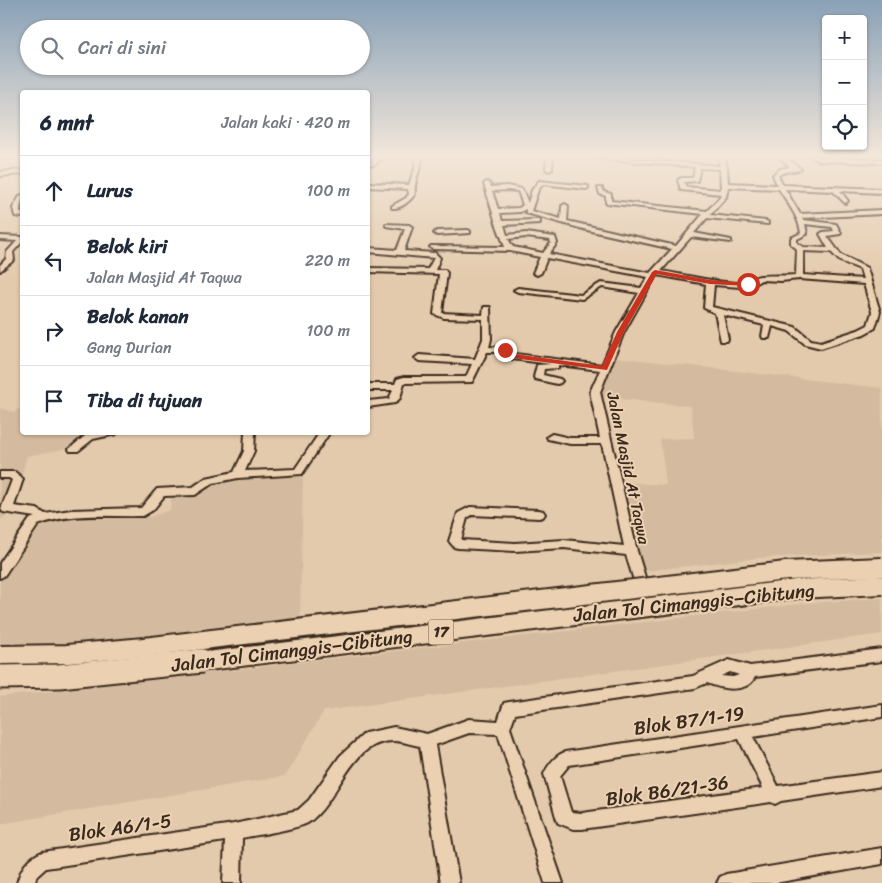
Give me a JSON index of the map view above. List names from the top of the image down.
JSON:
{
  "streets": {
    "highway": ["Jalan Tol Cimanggis–Cibitung", "17"],
    "street": [
      "Jalan Masjid At Taqwa",
      "Blok B7/1-19",
      "Blok B6/21-36",
      "Blok A6/1-5"
    ]
  },
  "crossings": [
    ["Blok B7/1-19", "Blok B6/21-36"]
  ],
  "page": {
    "map_buttons": ["+", "−"],
    "search": "Cari di sini",
    "heading": ["6 mnt", "Jalan kaki · 420 m"],
    "list": [
      ["Lurus", "100 m"],
      ["Belok kiri", "Jalan Masjid At Taqwa", "220 m"],
      ["Belok kanan", "Gang Durian", "100 m"],
      "Tiba di tujuan"
    ]
  }
}
